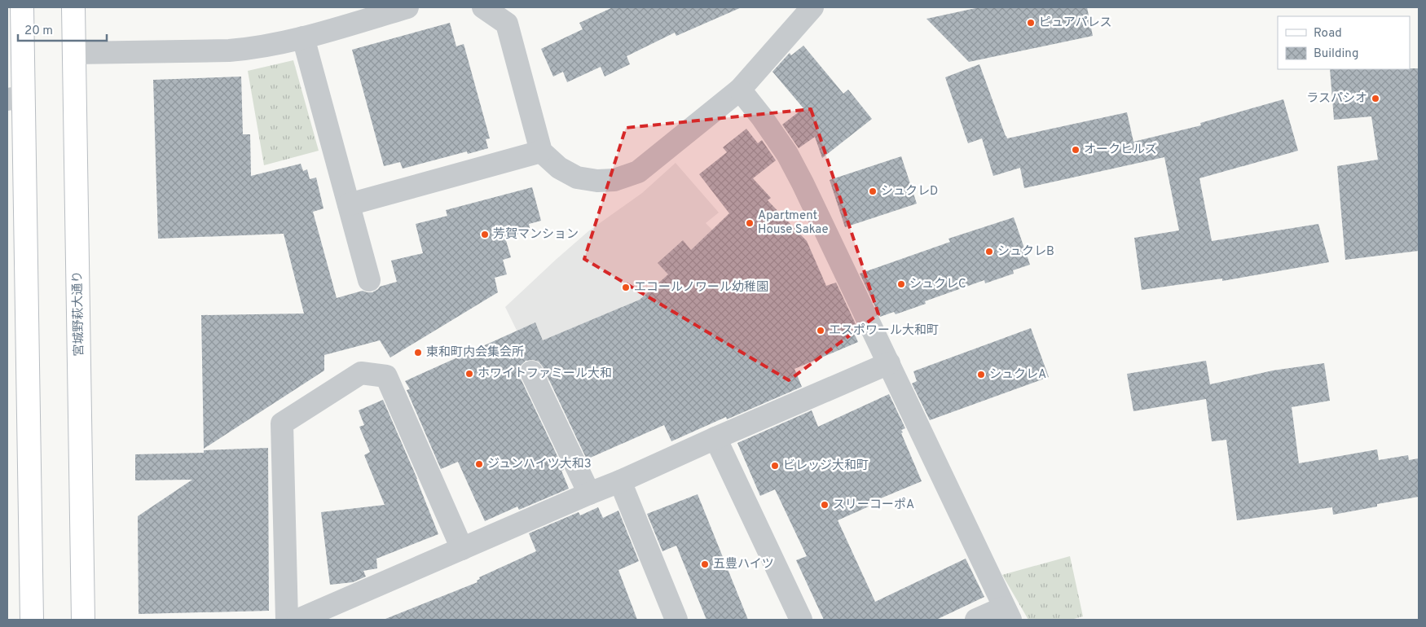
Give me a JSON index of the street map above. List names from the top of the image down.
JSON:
{
  "streets": {
    "street": ["宮城野萩大通り"]
  },
  "places": [
    "ピュアパレス",
    "ラスパシオ",
    "オークヒルズ",
    "シュクレD",
    "Apartment House Sakae",
    "芳賀マンション",
    "シュクレB",
    "シュクレC",
    "エコールノワール幼稚園",
    "エスポワール大和町",
    "東和町内会集会所",
    "ホワイトファミール大和",
    "シュクレA",
    "ジュンハイツ大和3",
    "ビレッジ大和町",
    "スリーコーポA",
    "五豊ハイツ"
  ],
  "legend": ["Road", "Building"],
  "scale_bar": "20 m"
}
